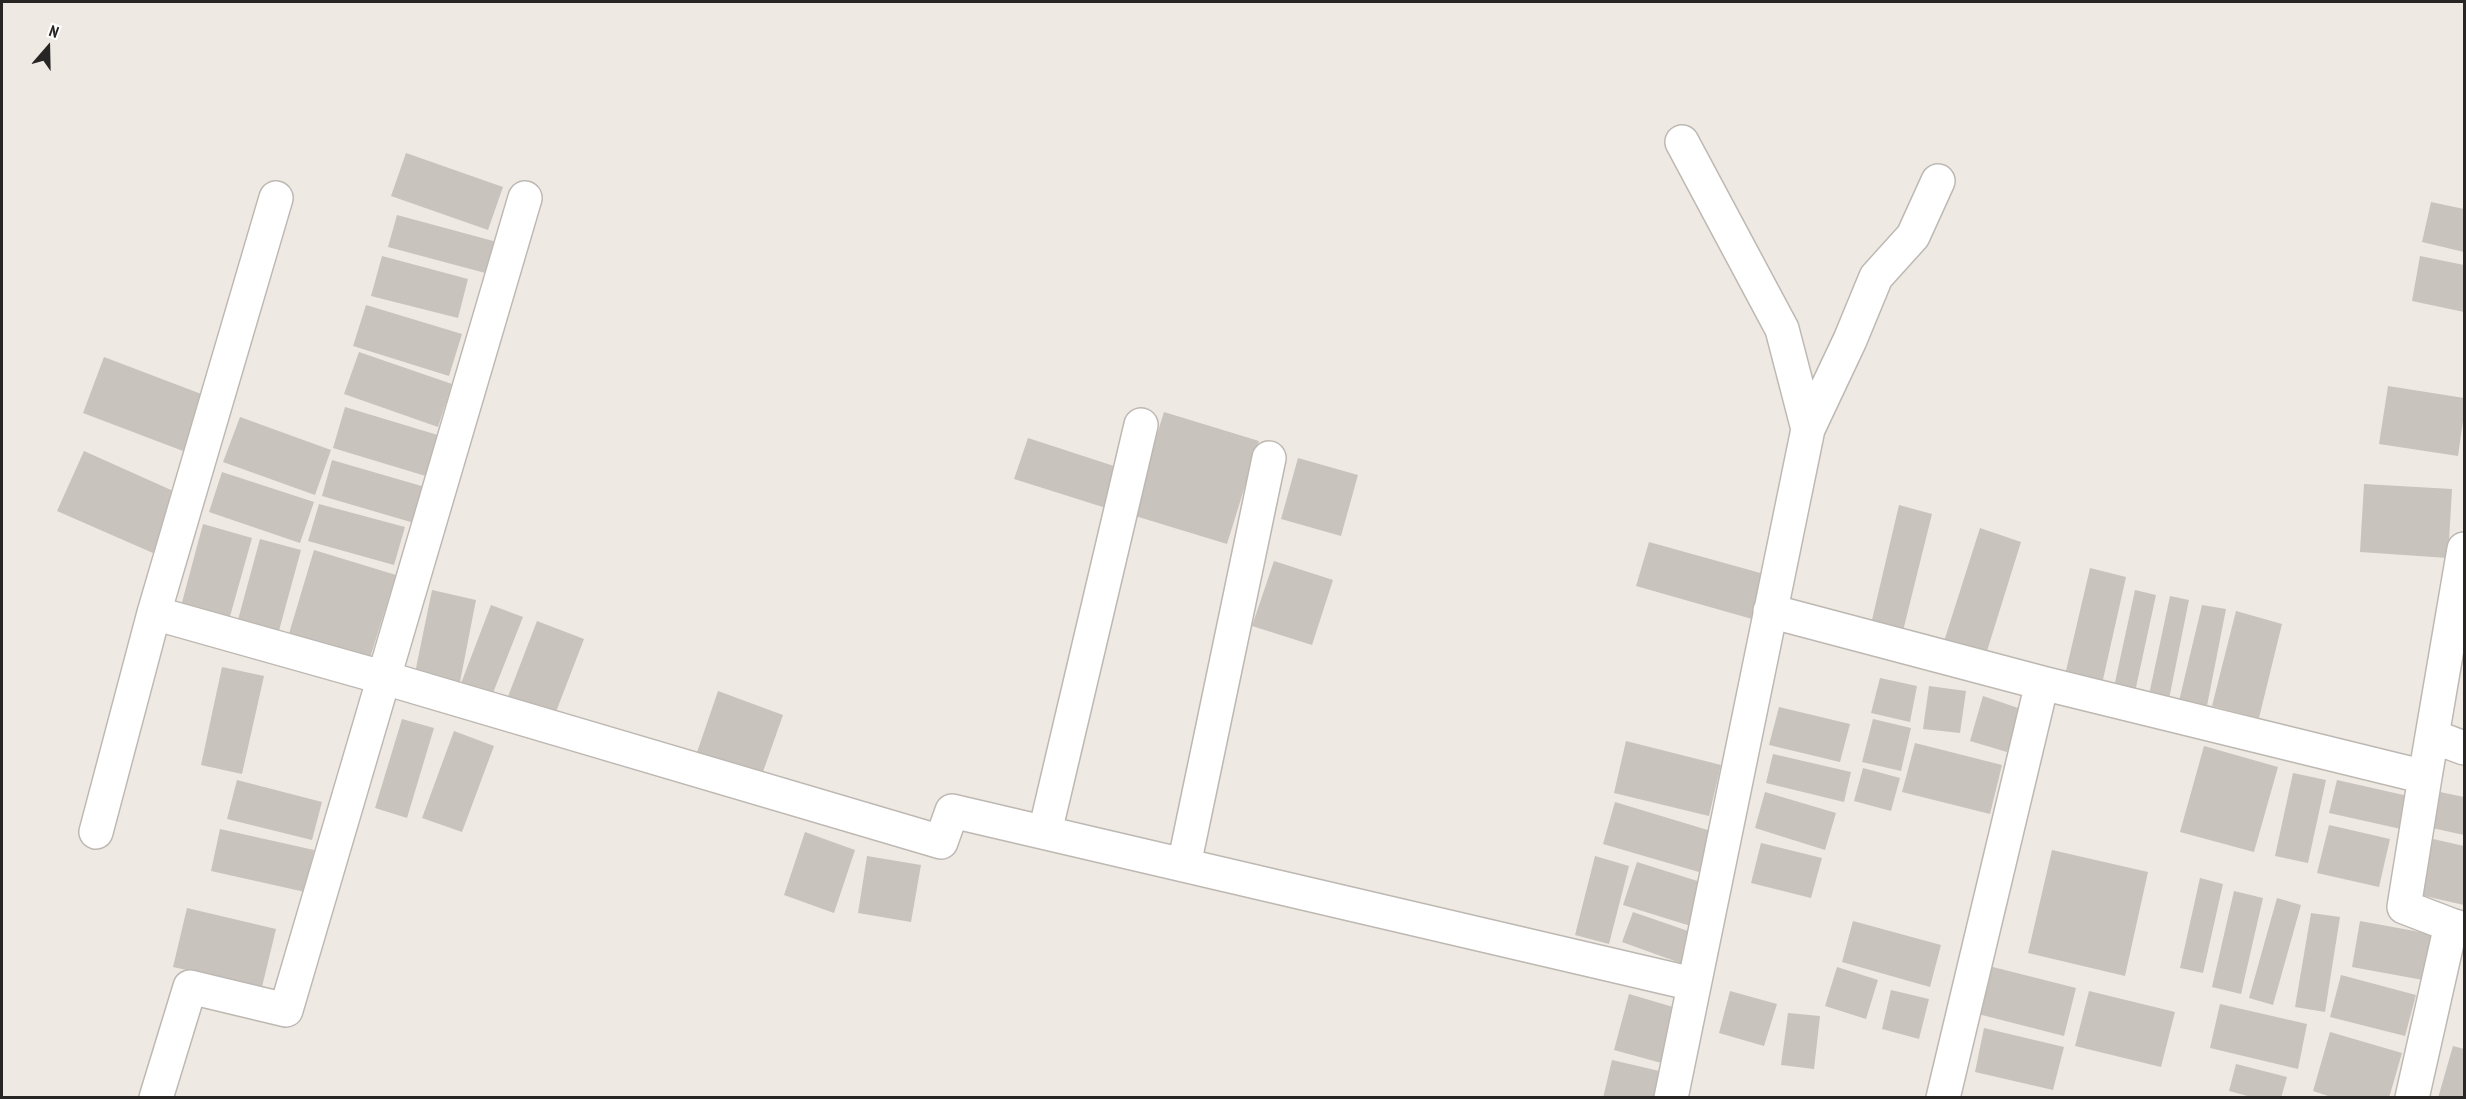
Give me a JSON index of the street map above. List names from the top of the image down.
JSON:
{
  "north": "top"
}
